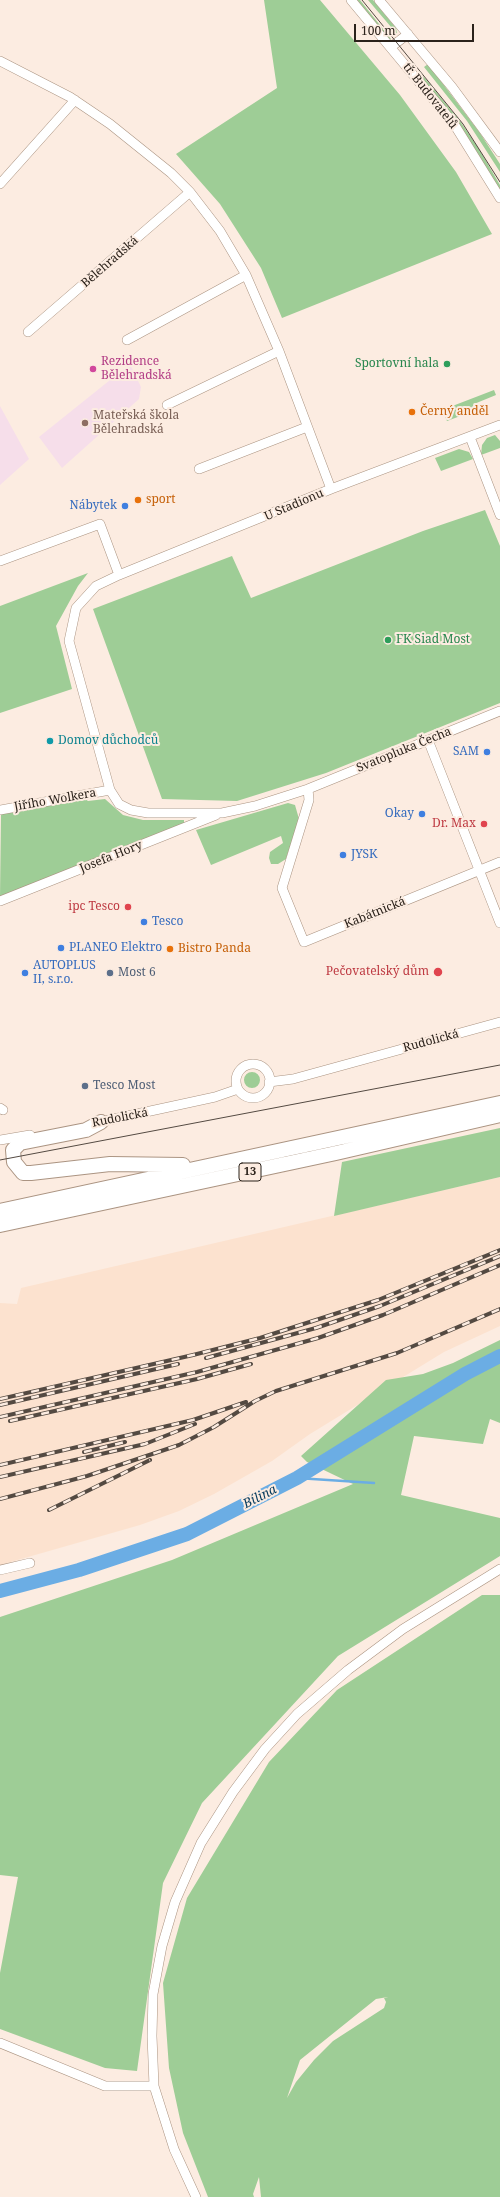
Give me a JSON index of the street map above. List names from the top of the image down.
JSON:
{
  "streets": {
    "highway": ["13"],
    "street": [
      "tř. Budovatelů",
      "Bělehradská",
      "U Stadionu",
      "Svatopluka Čecha",
      "Jiřího Wolkera",
      "Josefa Hory",
      "Kabátnická",
      "Rudolická"
    ]
  },
  "crossings": [
    ["U Stadionu", "Svatopluka Čecha"],
    ["U Stadionu", "Jiřího Wolkera"],
    ["Svatopluka Čecha", "Jiřího Wolkera"],
    ["Svatopluka Čecha", "Josefa Hory"],
    ["Svatopluka Čecha", "Kabátnická"]
  ],
  "water": ["Bílina"],
  "places": [
    "Sportovní hala",
    "Rezidence Bělehradská",
    "Černý anděl",
    "Mateřská škola Bělehradská",
    "sport",
    "Nábytek",
    "FK Siad Most",
    "Domov důchodců",
    "SAM",
    "Okay",
    "Dr. Max",
    "JYSK",
    "ipc Tesco",
    "Tesco",
    "PLANEO Elektro",
    "Bistro Panda",
    "Pečovatelský dům",
    "AUTOPLUS II, s.r.o.",
    "Most 6",
    "Tesco Most"
  ],
  "scale_bar": "100 m"
}
